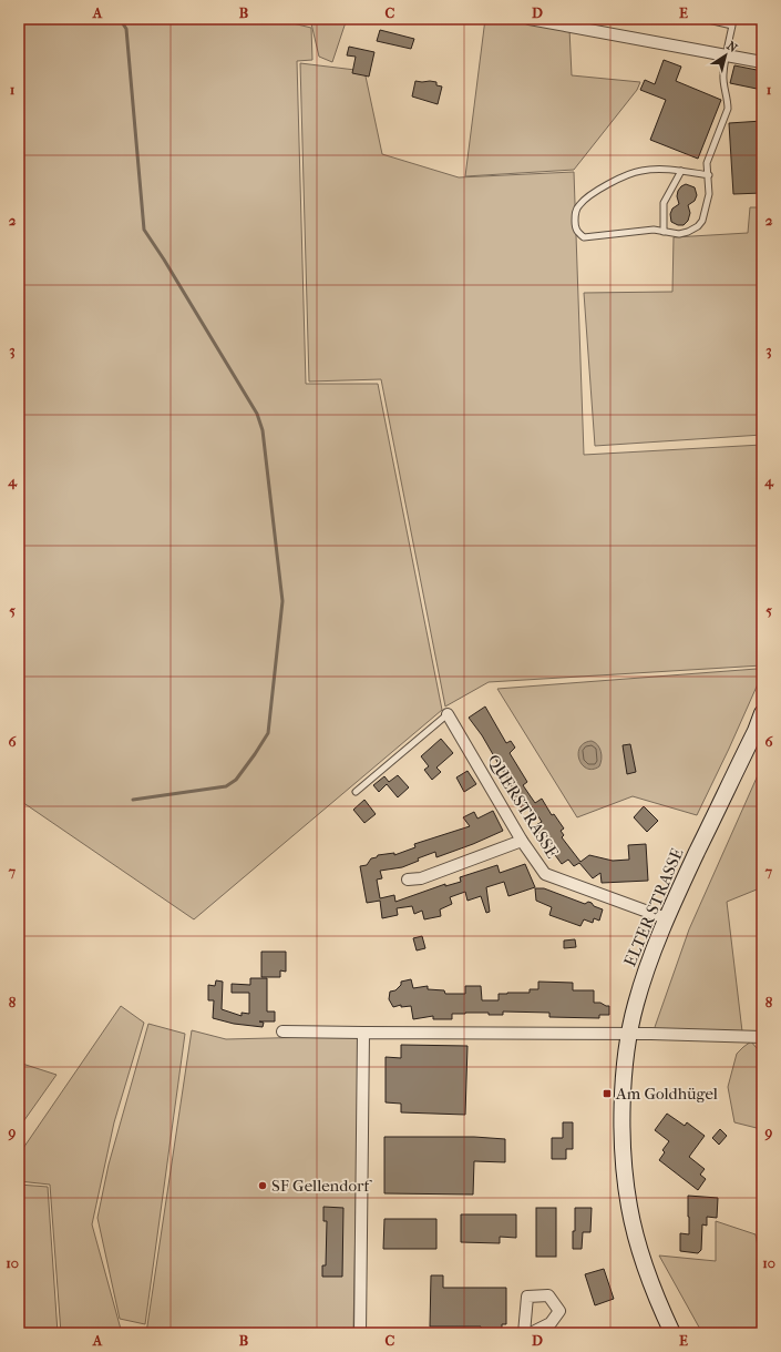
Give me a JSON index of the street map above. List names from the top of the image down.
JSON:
{
  "streets": {
    "main road": ["ELTER STRASSE"],
    "street": ["QUERSTRASSE"]
  },
  "crossings": [
    ["QUERSTRASSE", "ELTER STRASSE"]
  ],
  "places": {
    "transit": ["Am Goldhügel"],
    "other": ["SF Gellendorf"]
  },
  "north": "top right",
  "grid": {
    "columns": [
      "A",
      "B",
      "C",
      "D",
      "E"
    ],
    "rows": [
      "1",
      "2",
      "3",
      "4",
      "5",
      "6",
      "7",
      "8",
      "9",
      "10"
    ]
  }
}
